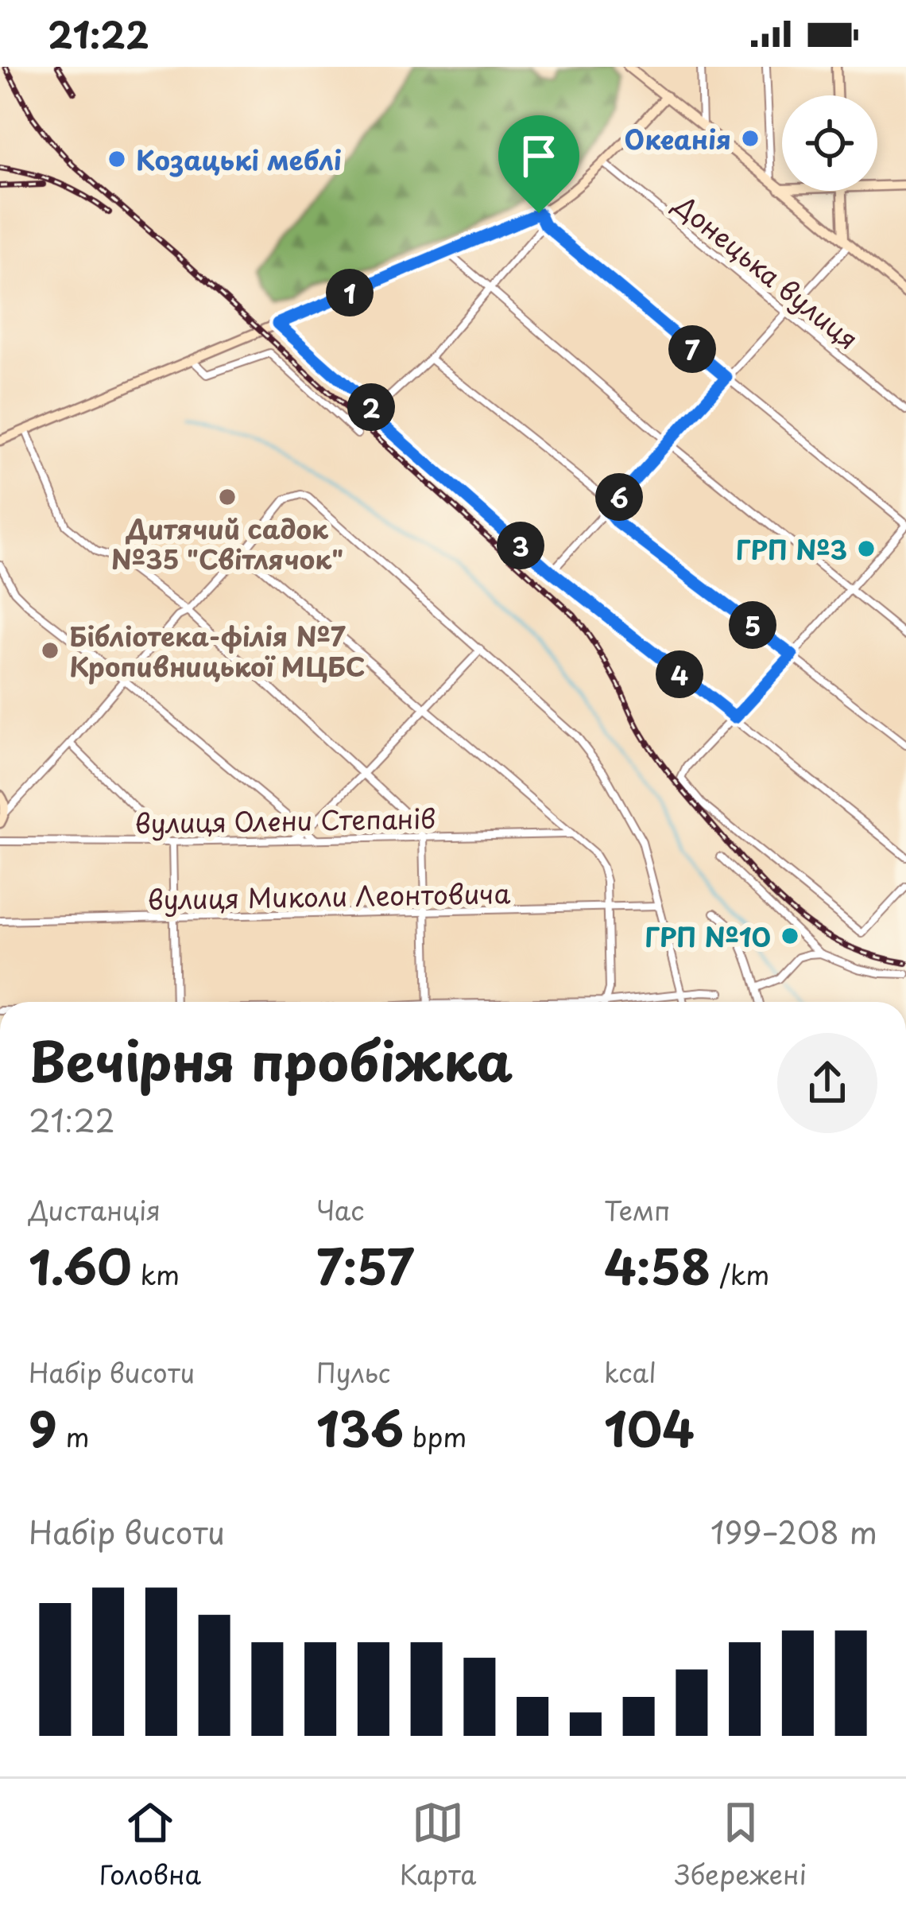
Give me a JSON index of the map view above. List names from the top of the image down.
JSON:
{
  "streets": {
    "street": ["Донецька вулиця", "вулиця Олени Степанів", "вулиця Миколи Леонтовича"]
  },
  "places": [
    "Океанія",
    "Козацькі меблі",
    "Дитячий садок №35 \"Світлячок\"",
    "ГРП №3",
    "Бібліотека-філія №7 Кропивницької МЦБС",
    "ГРП №10"
  ],
  "page": {
    "status": "21:22",
    "pins": [
      "1",
      "7",
      "2",
      "6",
      "3",
      "5",
      "4"
    ],
    "heading": ["Вечірня пробіжка", "21:22"],
    "stats": [
      ["Дистанція", "1.60 km"],
      ["Час", "7:57"],
      ["Темп", "4:58 /km"],
      ["Набір висоти", "9 m"],
      ["Пульс", "136 bpm"],
      ["kcal", "104"]
    ],
    "chart": ["Набір висоти", "199–208 m"],
    "tabs": ["Головна", "Карта", "Збережені"]
  }
}
